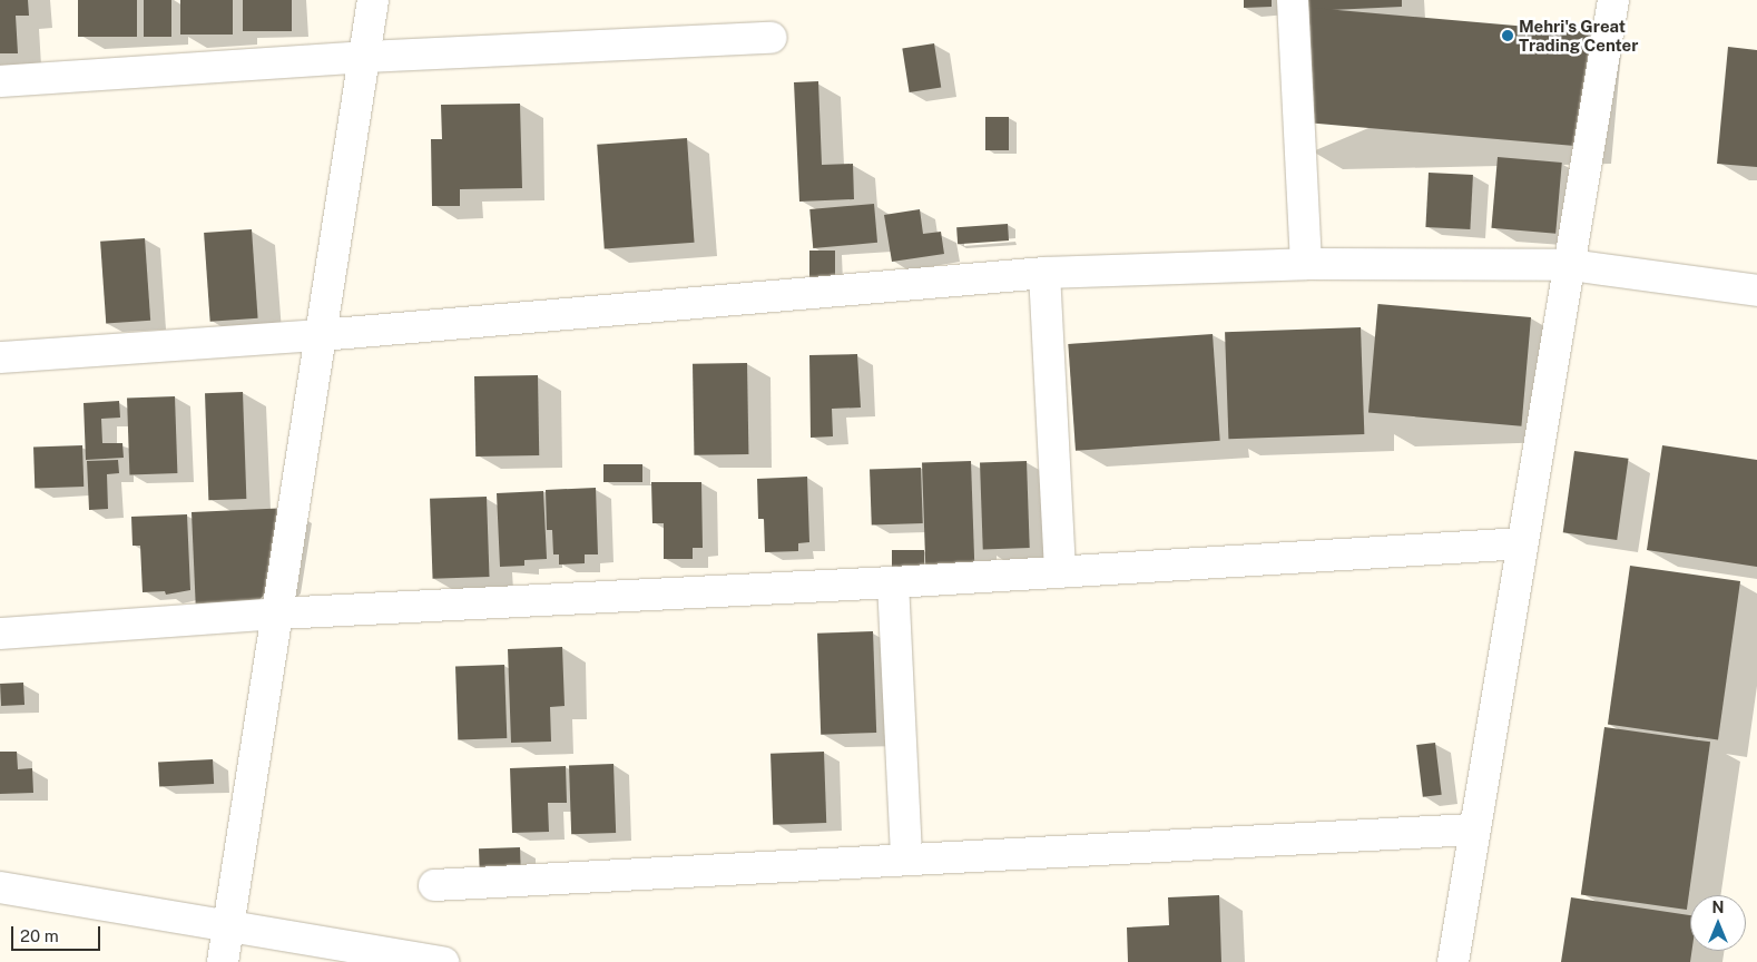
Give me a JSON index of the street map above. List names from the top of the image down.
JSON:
{
  "places": ["Mehri's Great Trading Center"],
  "scale_bar": "20 m",
  "north": "top"
}
